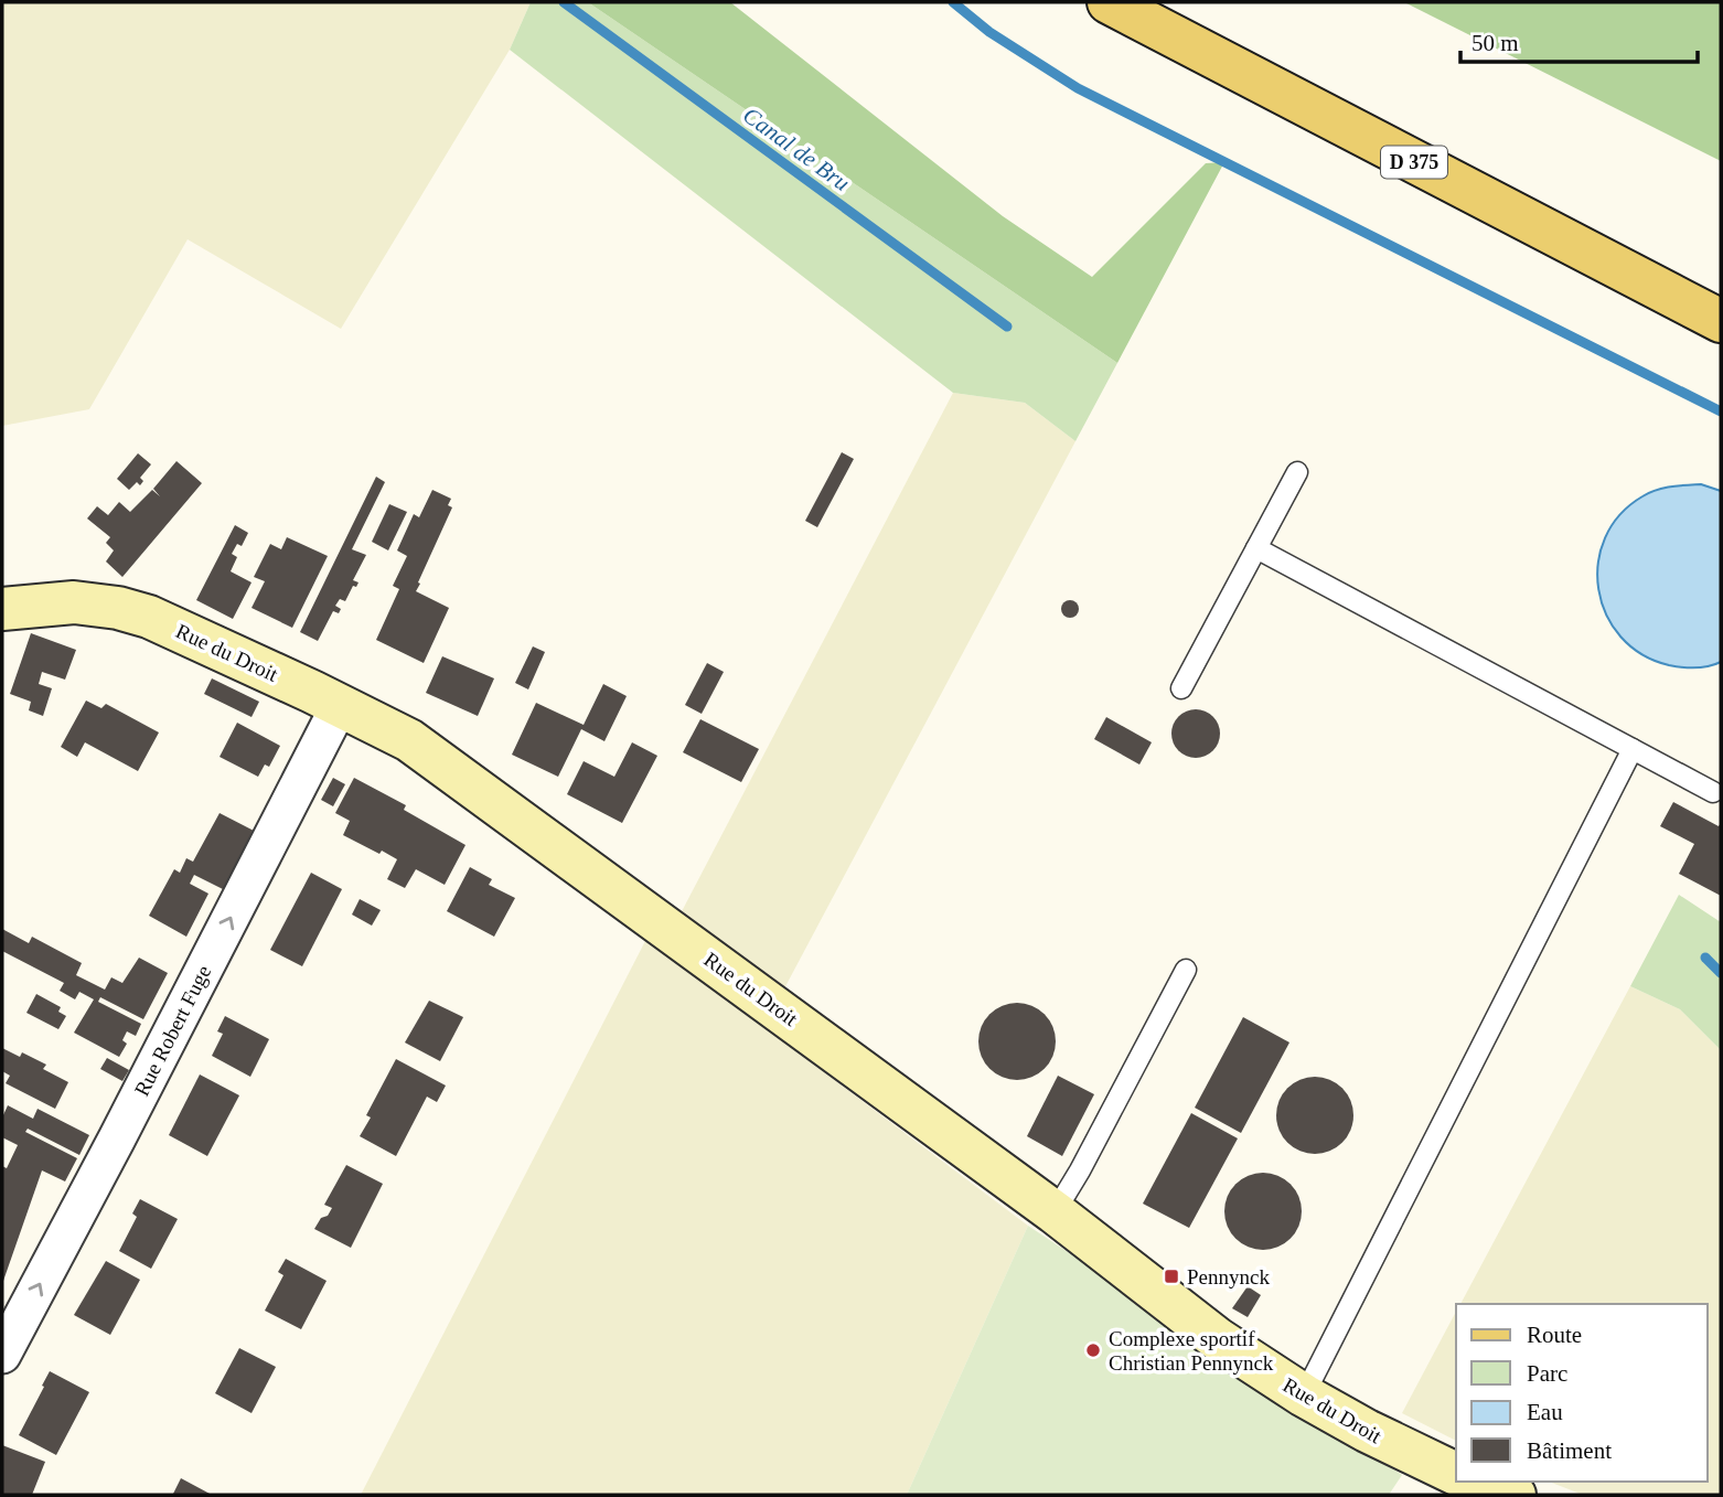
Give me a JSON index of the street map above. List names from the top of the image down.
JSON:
{
  "streets": {
    "main road": ["D 375"],
    "street": ["Rue du Droit", "Rue Robert Fuge"]
  },
  "crossings": [
    ["Rue du Droit", "Rue Robert Fuge"]
  ],
  "one_way": ["Rue Robert Fuge"],
  "water": ["Canal de Bru"],
  "places": {
    "transit": ["Pennynck"],
    "other": ["Complexe sportif Christian Pennynck"]
  },
  "legend": [
    "Route",
    "Parc",
    "Eau",
    "Bâtiment"
  ],
  "scale_bar": "50 m"
}
